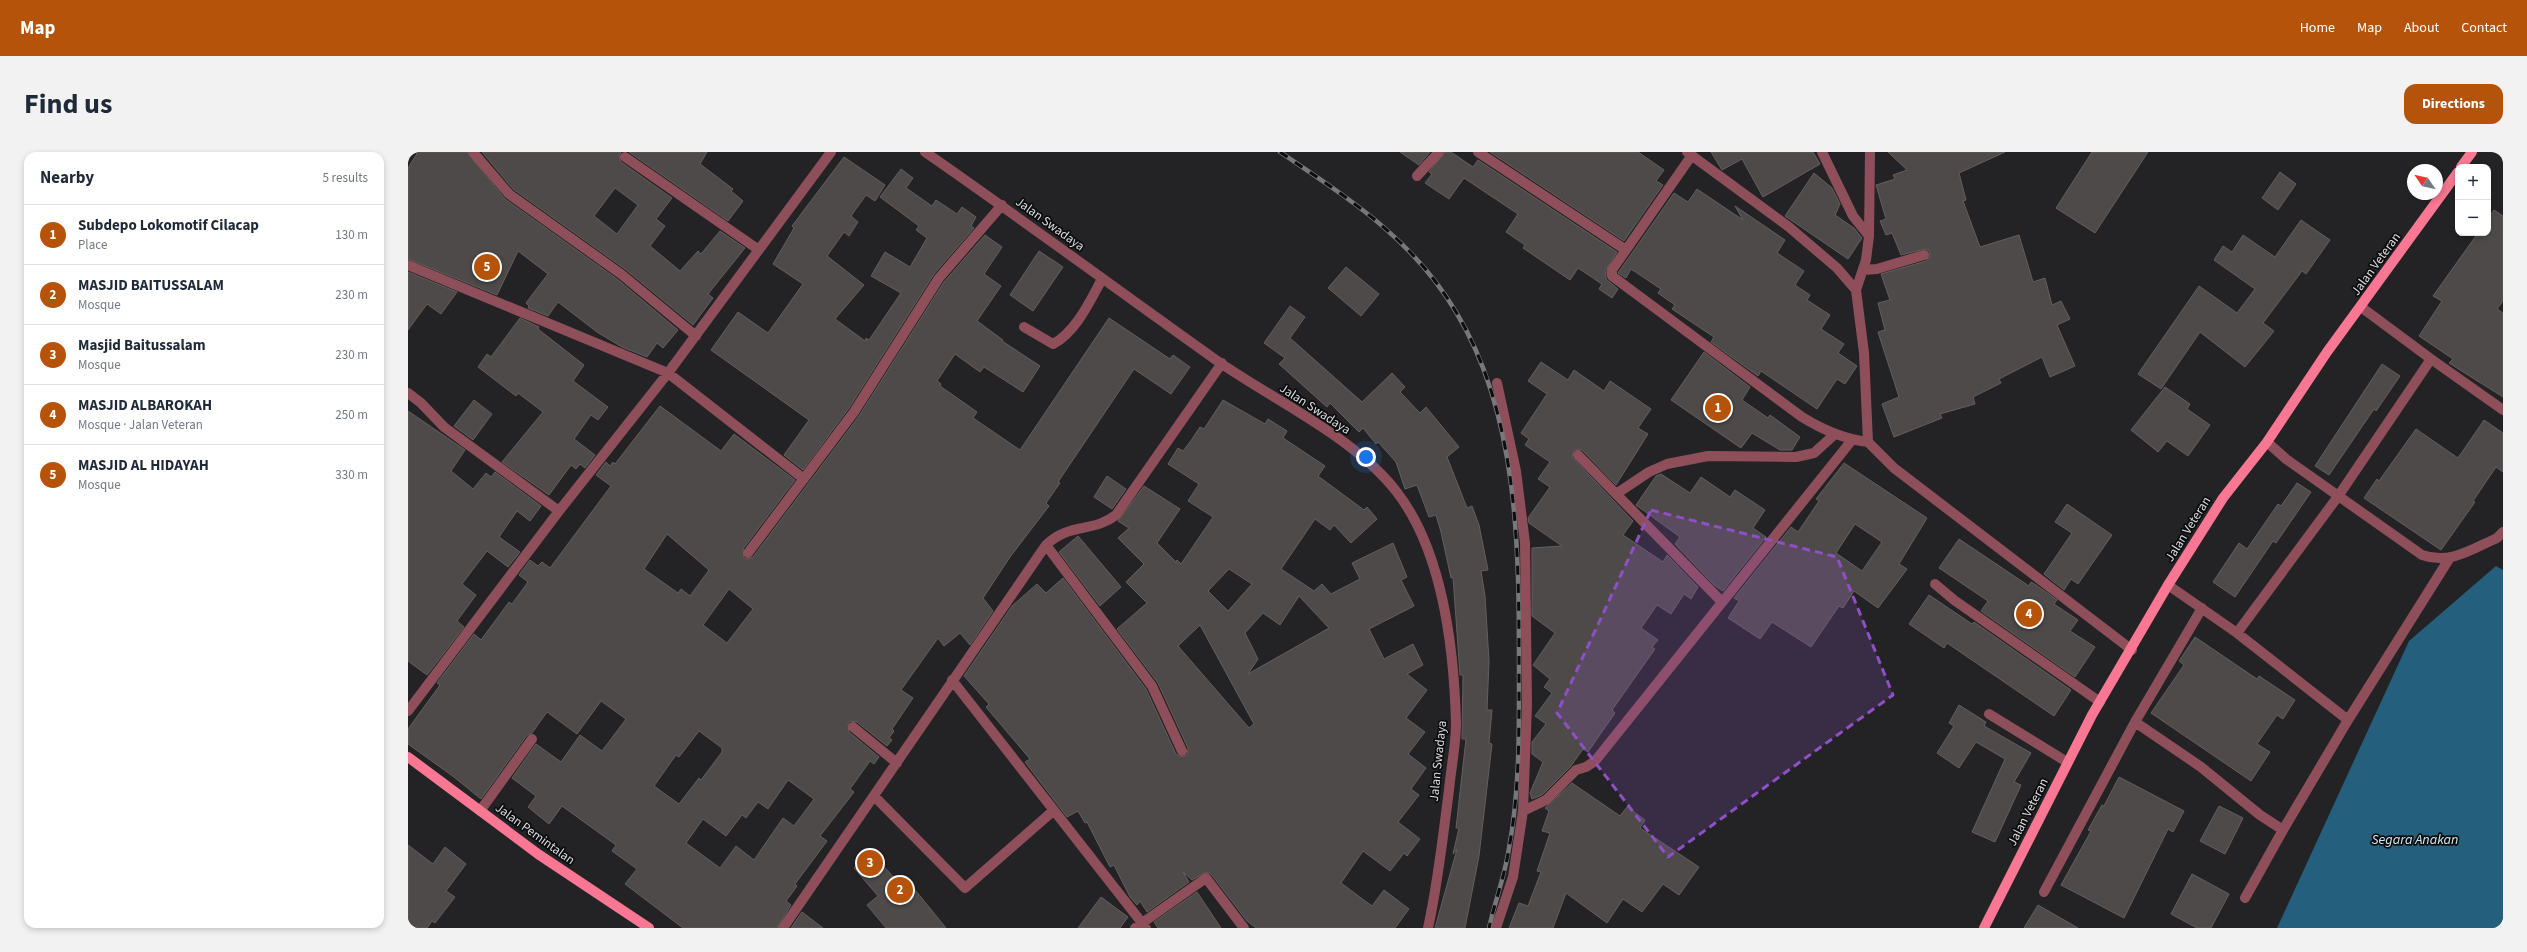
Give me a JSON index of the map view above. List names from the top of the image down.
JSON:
{
  "streets": {
    "main road": ["Jalan Veteran", "Jalan Pemintalan"],
    "street": ["Jalan Swadaya"]
  },
  "water": ["Segara Anakan"],
  "north": "top left",
  "page": {
    "header": "Map",
    "nav": [
      "Home",
      "Map",
      "About",
      "Contact"
    ],
    "title": "Find us",
    "buttons": "Directions",
    "heading": ["Nearby", "5 results"],
    "map_buttons": ["+", "−"],
    "list": [
      {
        "mark": "1",
        "name": "Subdepo Lokomotif Cilacap",
        "note": "Place",
        "value": "130 m"
      },
      {
        "mark": "2",
        "name": "MASJID BAITUSSALAM",
        "note": "Mosque",
        "value": "230 m"
      },
      {
        "mark": "3",
        "name": "Masjid Baitussalam",
        "note": "Mosque",
        "value": "230 m"
      },
      {
        "mark": "4",
        "name": "MASJID ALBAROKAH",
        "note": "Mosque · Jalan Veteran",
        "value": "250 m"
      },
      {
        "mark": "5",
        "name": "MASJID AL HIDAYAH",
        "note": "Mosque",
        "value": "330 m"
      }
    ],
    "pins": [
      "5",
      "1",
      "4",
      "3",
      "2"
    ]
  }
}
